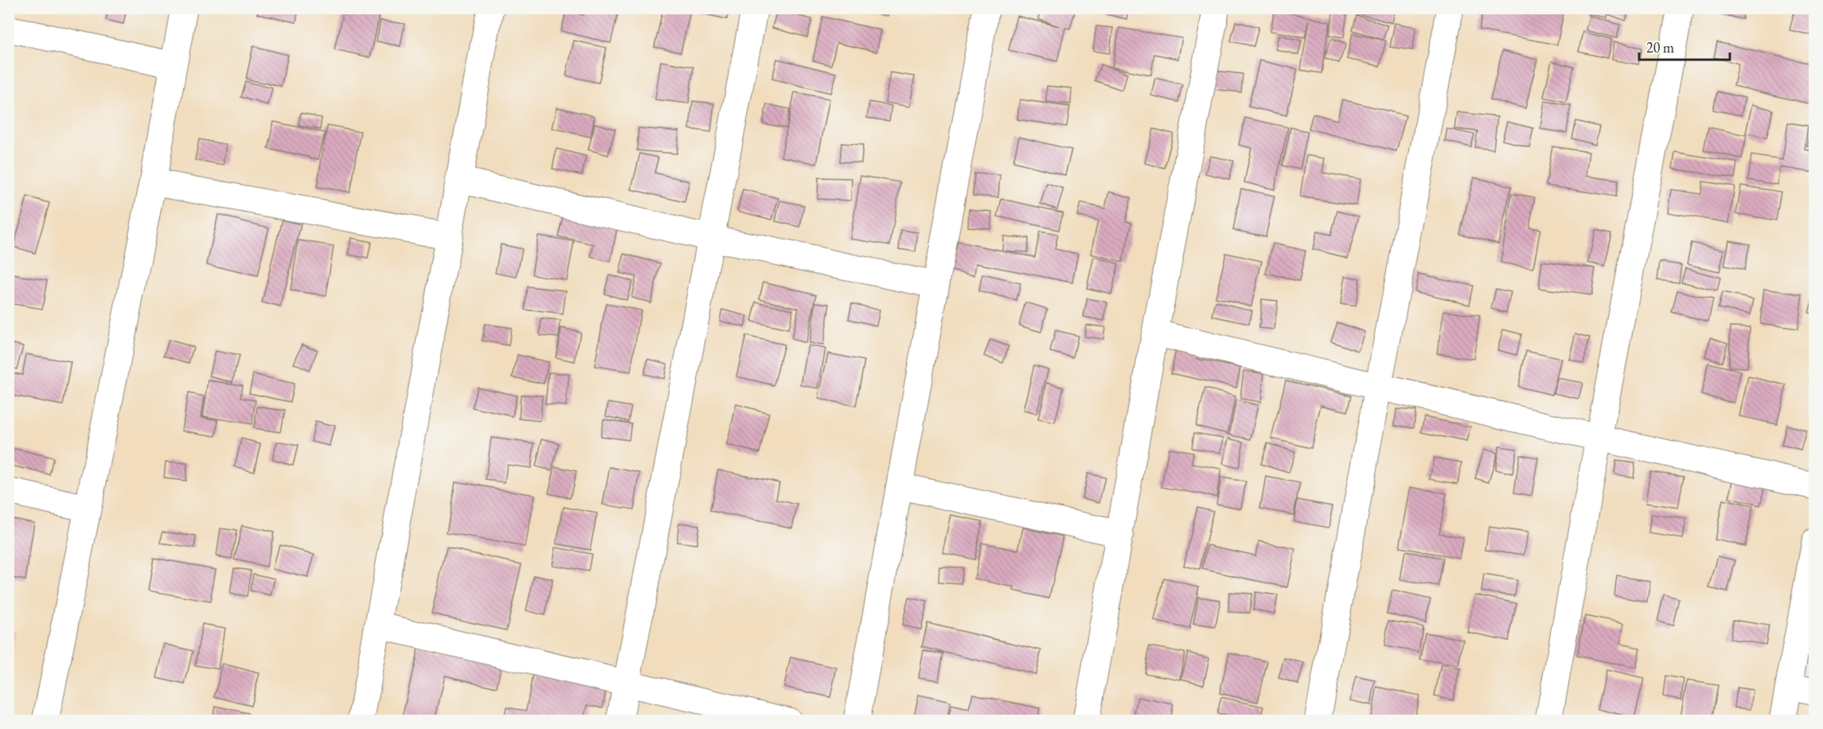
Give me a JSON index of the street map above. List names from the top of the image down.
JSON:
{
  "scale_bar": "20 m"
}
